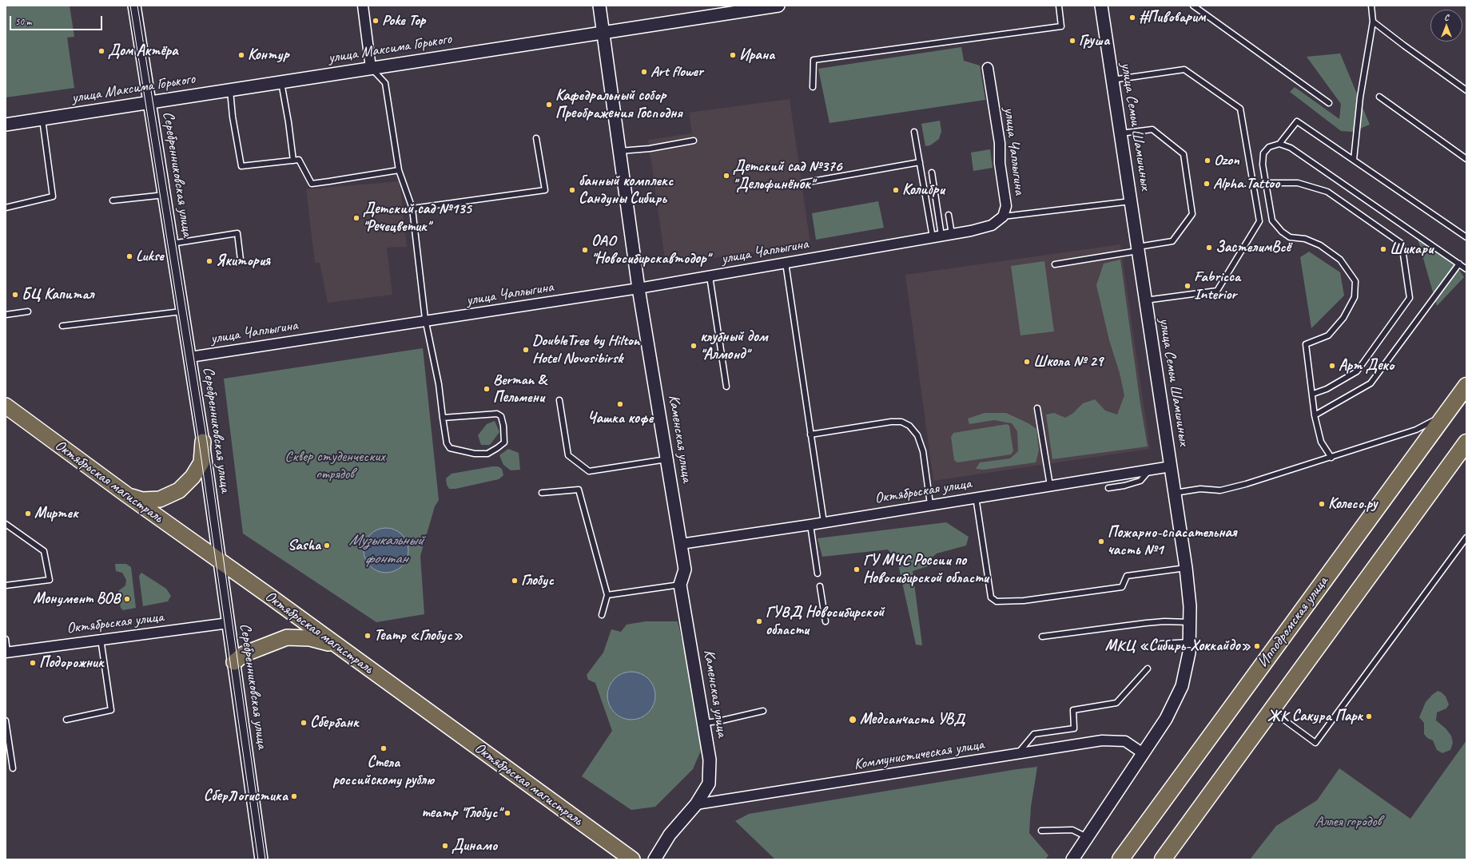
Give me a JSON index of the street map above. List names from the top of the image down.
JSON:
{
  "streets": {
    "highway": ["Ипподромская улица"],
    "main road": ["Октябрьская магистраль"],
    "street": [
      "улица Максима Горького",
      "улица Семьи Шамшиных",
      "улица Чаплыгина",
      "Серебренниковская улица",
      "Каменская улица",
      "Октябрьская улица",
      "Коммунистическая улица"
    ]
  },
  "crossings": [
    ["улица Максима Горького", "Серебренниковская улица"],
    ["улица Максима Горького", "Каменская улица"],
    ["улица Семьи Шамшиных", "Октябрьская улица"],
    ["улица Семьи Шамшиных", "Коммунистическая улица"],
    ["улица Чаплыгина", "Серебренниковская улица"],
    ["улица Чаплыгина", "Каменская улица"],
    ["Серебренниковская улица", "Октябрьская магистраль"],
    ["Серебренниковская улица", "Октябрьская улица"],
    ["Каменская улица", "Октябрьская улица"],
    ["Каменская улица", "Коммунистическая улица"]
  ],
  "water": ["Музыкальный фонтан"],
  "parks": ["Сквер студенческих отрядов", "Аллея городов"],
  "places": [
    "#Пивоварим",
    "Poke Top",
    "Груша",
    "Дом Актёра",
    "Контур",
    "Ирана",
    "Art flower",
    "Кафедральный собор Преображения Господня",
    "Ozon",
    "Детский сад №376 \"Дельфинёнок\"",
    "Alpha.Tattoo",
    "банный комплекс Сандуны Сибирь",
    "Колибри",
    "Детский сад №135 \"Речецветик\"",
    "ЗастелимВсё",
    "Шикари",
    "ОАО \"Новосибирскавтодор\"",
    "Lukse",
    "Якитория",
    "Fabricca Interior",
    "БЦ Капитал",
    "клубный дом \"Алмонд\"",
    "DoubleTree by Hilton Hotel Novosibirsk",
    "Школа № 29",
    "Арт Деко",
    "Berman & Пельмени",
    "Чашка кофе",
    "Колесо.ру",
    "Миртек",
    "Пожарно-спасательная часть №1",
    "Sasha",
    "ГУ МЧС России по Новосибирской области",
    "Глобус",
    "Монумент ВОВ",
    "ГУВД Новосибирской области",
    "Театр «Глобус»",
    "МКЦ «Сибирь-Хоккайдо»",
    "Подорожник",
    "ЖК Сакура Парк",
    "Медсанчасть УВД",
    "Сбербанк",
    "Стела российскому рублю",
    "СберЛогистика",
    "театр \"Глобус\"",
    "Динамо"
  ],
  "scale_bar": "50 m",
  "north": "top"
}
